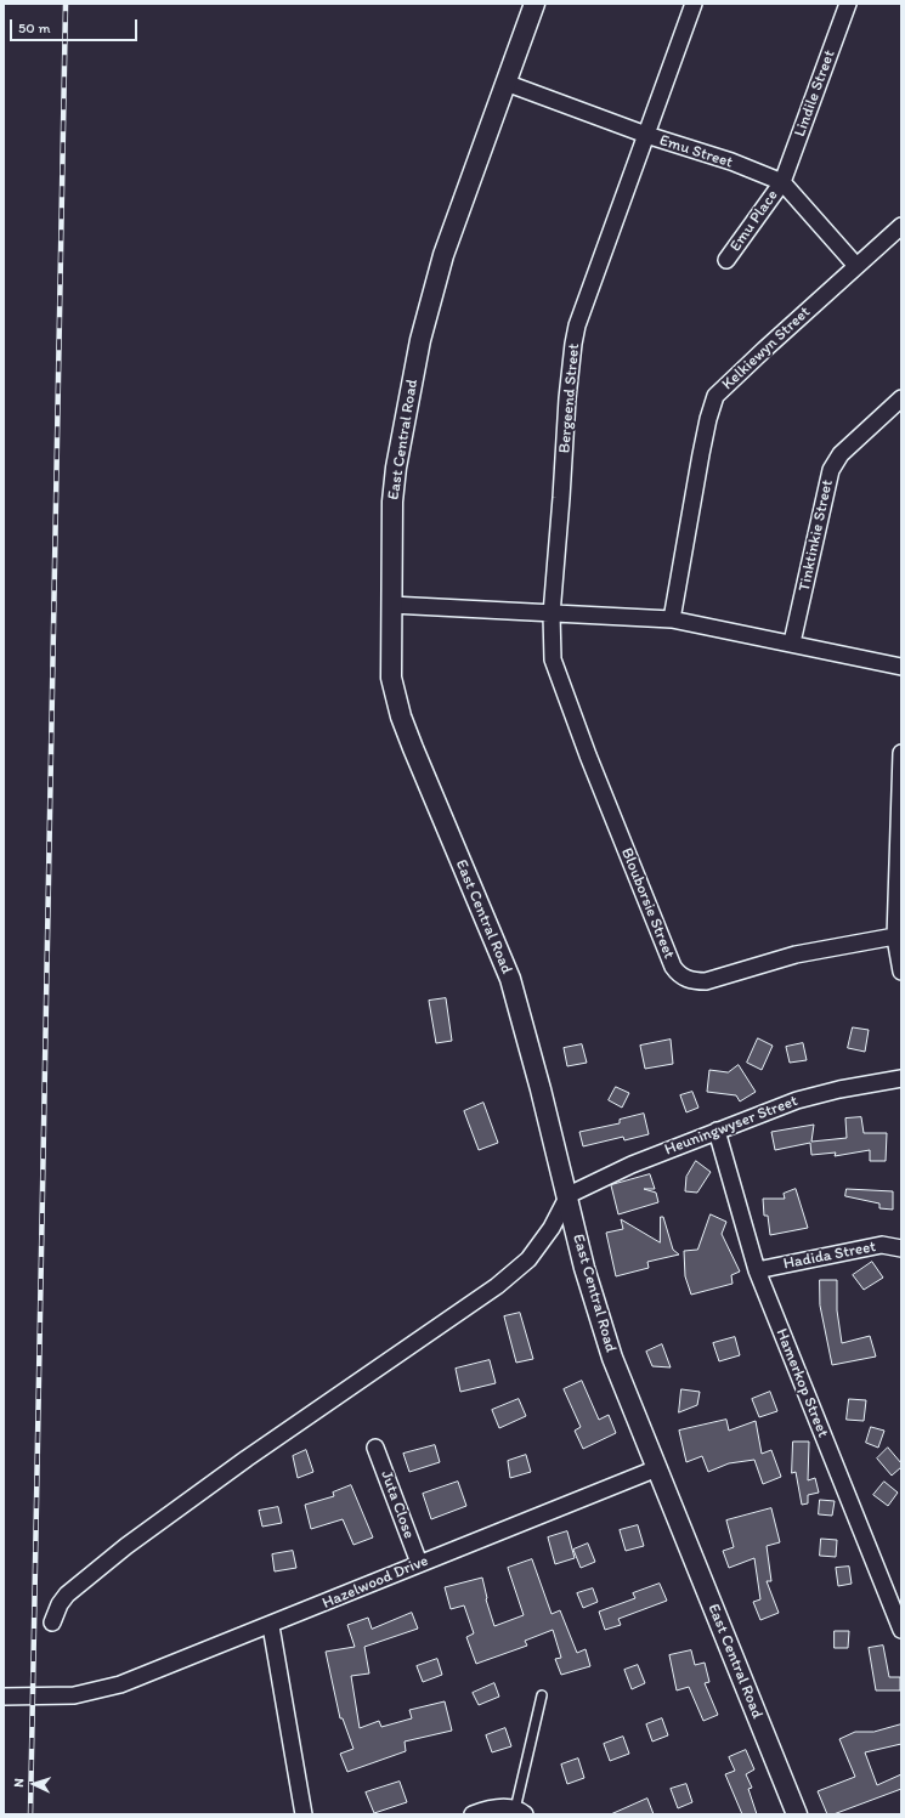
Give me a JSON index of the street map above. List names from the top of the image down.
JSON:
{
  "streets": {
    "street": [
      "Lindile Street",
      "Emu Street",
      "Emu Place",
      "Kelkiewyn Street",
      "Bergeend Street",
      "East Central Road",
      "Tinktinkie Street",
      "Blouborsie Street",
      "Heuningwyser Street",
      "Hadida Street",
      "Hamerkop Street",
      "Juta Close",
      "Hazelwood Drive"
    ]
  },
  "crossings": [
    ["Lindile Street", "Emu Street"],
    ["Lindile Street", "Emu Place"],
    ["Emu Street", "Emu Place"],
    ["Emu Street", "Kelkiewyn Street"],
    ["Emu Street", "Bergeend Street"],
    ["Emu Street", "East Central Road"],
    ["Bergeend Street", "Blouborsie Street"],
    ["East Central Road", "Heuningwyser Street"],
    ["East Central Road", "Hazelwood Drive"],
    ["Heuningwyser Street", "Hamerkop Street"],
    ["Hadida Street", "Hamerkop Street"],
    ["Juta Close", "Hazelwood Drive"]
  ],
  "scale_bar": "50 m",
  "north": "left"
}
